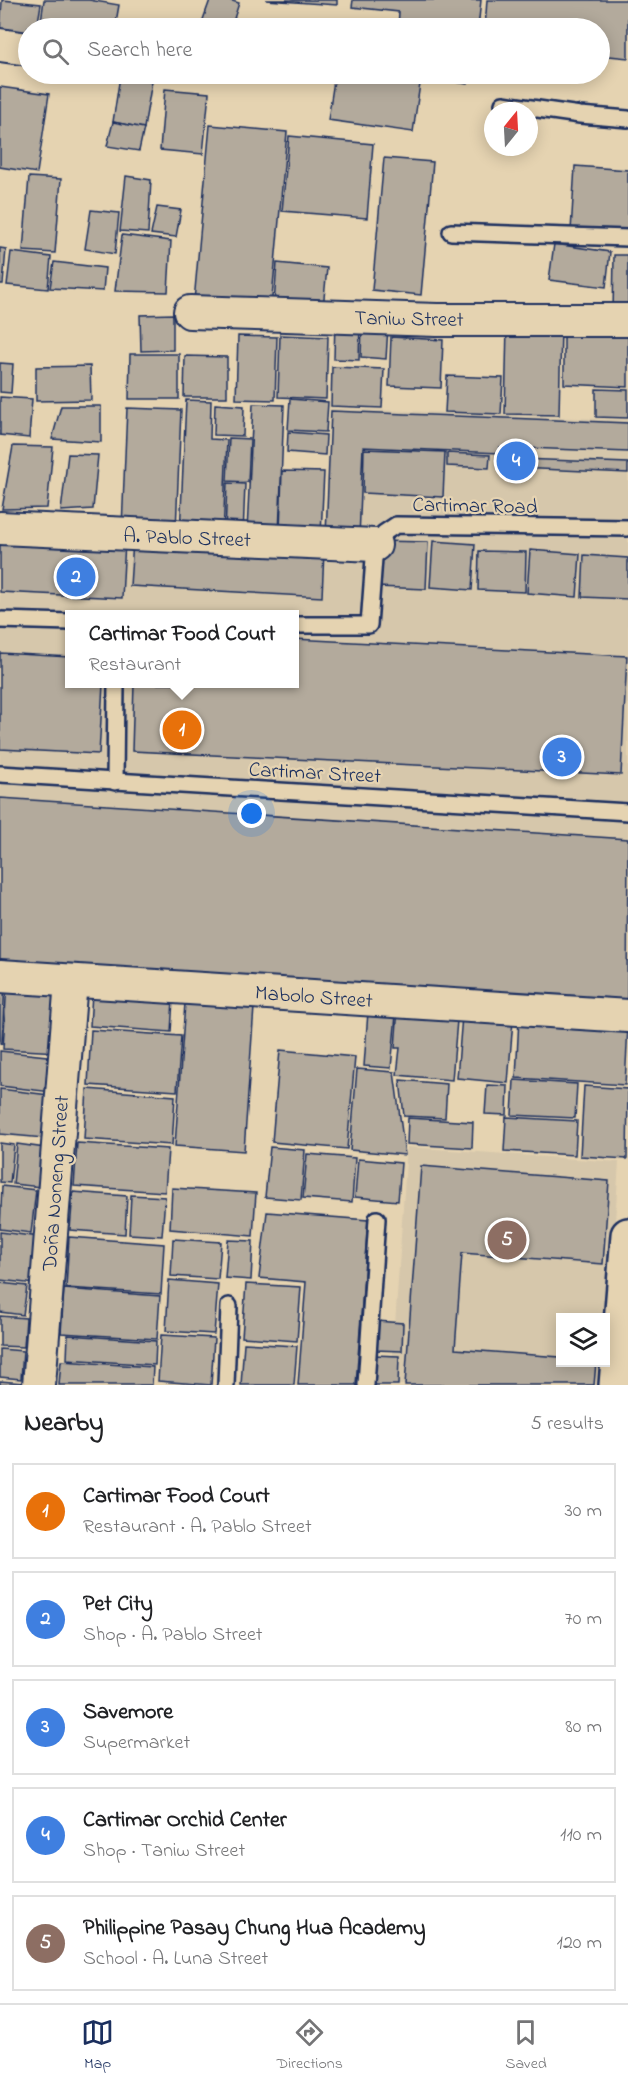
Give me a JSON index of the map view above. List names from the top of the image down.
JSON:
{
  "streets": {
    "street": [
      "Taniw Street",
      "A. Pablo Street",
      "Mabolo Street",
      "Doña Noneng Street"
    ],
    "lane": ["Cartimar Road", "Cartimar Street"]
  },
  "crossings": [
    ["Cartimar Road", "A. Pablo Street"],
    ["Mabolo Street", "Doña Noneng Street"]
  ],
  "north": "top",
  "page": {
    "search": "Search here",
    "pins": [
      "4",
      "2",
      "1",
      "3",
      "5"
    ],
    "popup": ["Cartimar Food Court", "Restaurant"],
    "heading": ["Nearby", "5 results"],
    "list": [
      {
        "mark": "1",
        "name": "Cartimar Food Court",
        "note": "Restaurant · A. Pablo Street",
        "value": "30 m"
      },
      {
        "mark": "2",
        "name": "Pet City",
        "note": "Shop · A. Pablo Street",
        "value": "70 m"
      },
      {
        "mark": "3",
        "name": "Savemore",
        "note": "Supermarket",
        "value": "80 m"
      },
      {
        "mark": "4",
        "name": "Cartimar Orchid Center",
        "note": "Shop · Taniw Street",
        "value": "110 m"
      },
      {
        "mark": "5",
        "name": "Philippine Pasay Chung Hua Academy",
        "note": "School · A. Luna Street",
        "value": "120 m"
      }
    ],
    "nav": ["Map", "Directions", "Saved"]
  }
}
